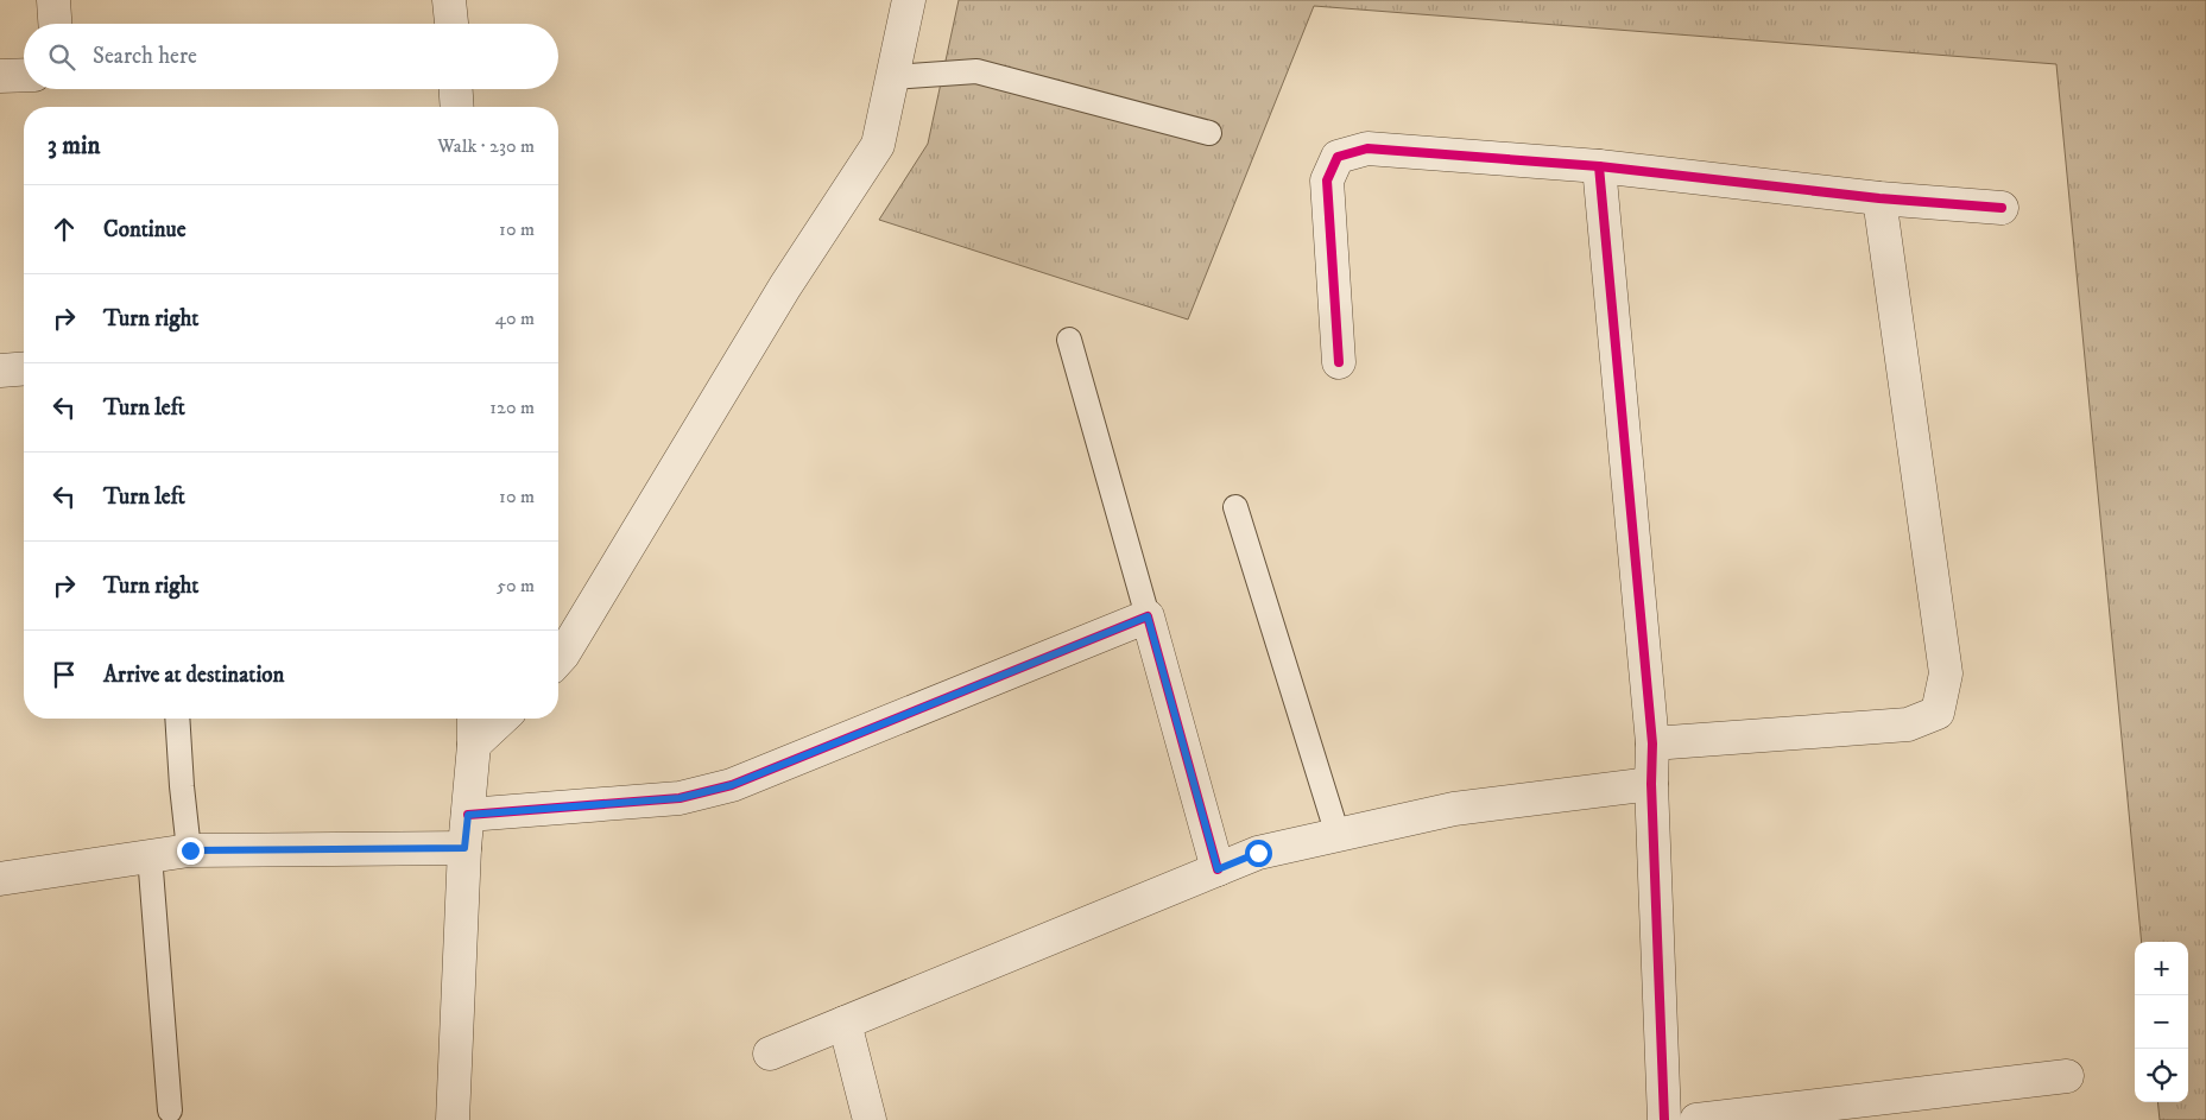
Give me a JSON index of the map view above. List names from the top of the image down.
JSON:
{
  "page": {
    "search": "Search here",
    "heading": ["3 min", "Walk · 230 m"],
    "list": [
      ["Continue", "10 m"],
      ["Turn right", "40 m"],
      ["Turn left", "120 m"],
      ["Turn left", "10 m"],
      ["Turn right", "50 m"],
      "Arrive at destination"
    ],
    "map_buttons": ["+", "−"]
  }
}
